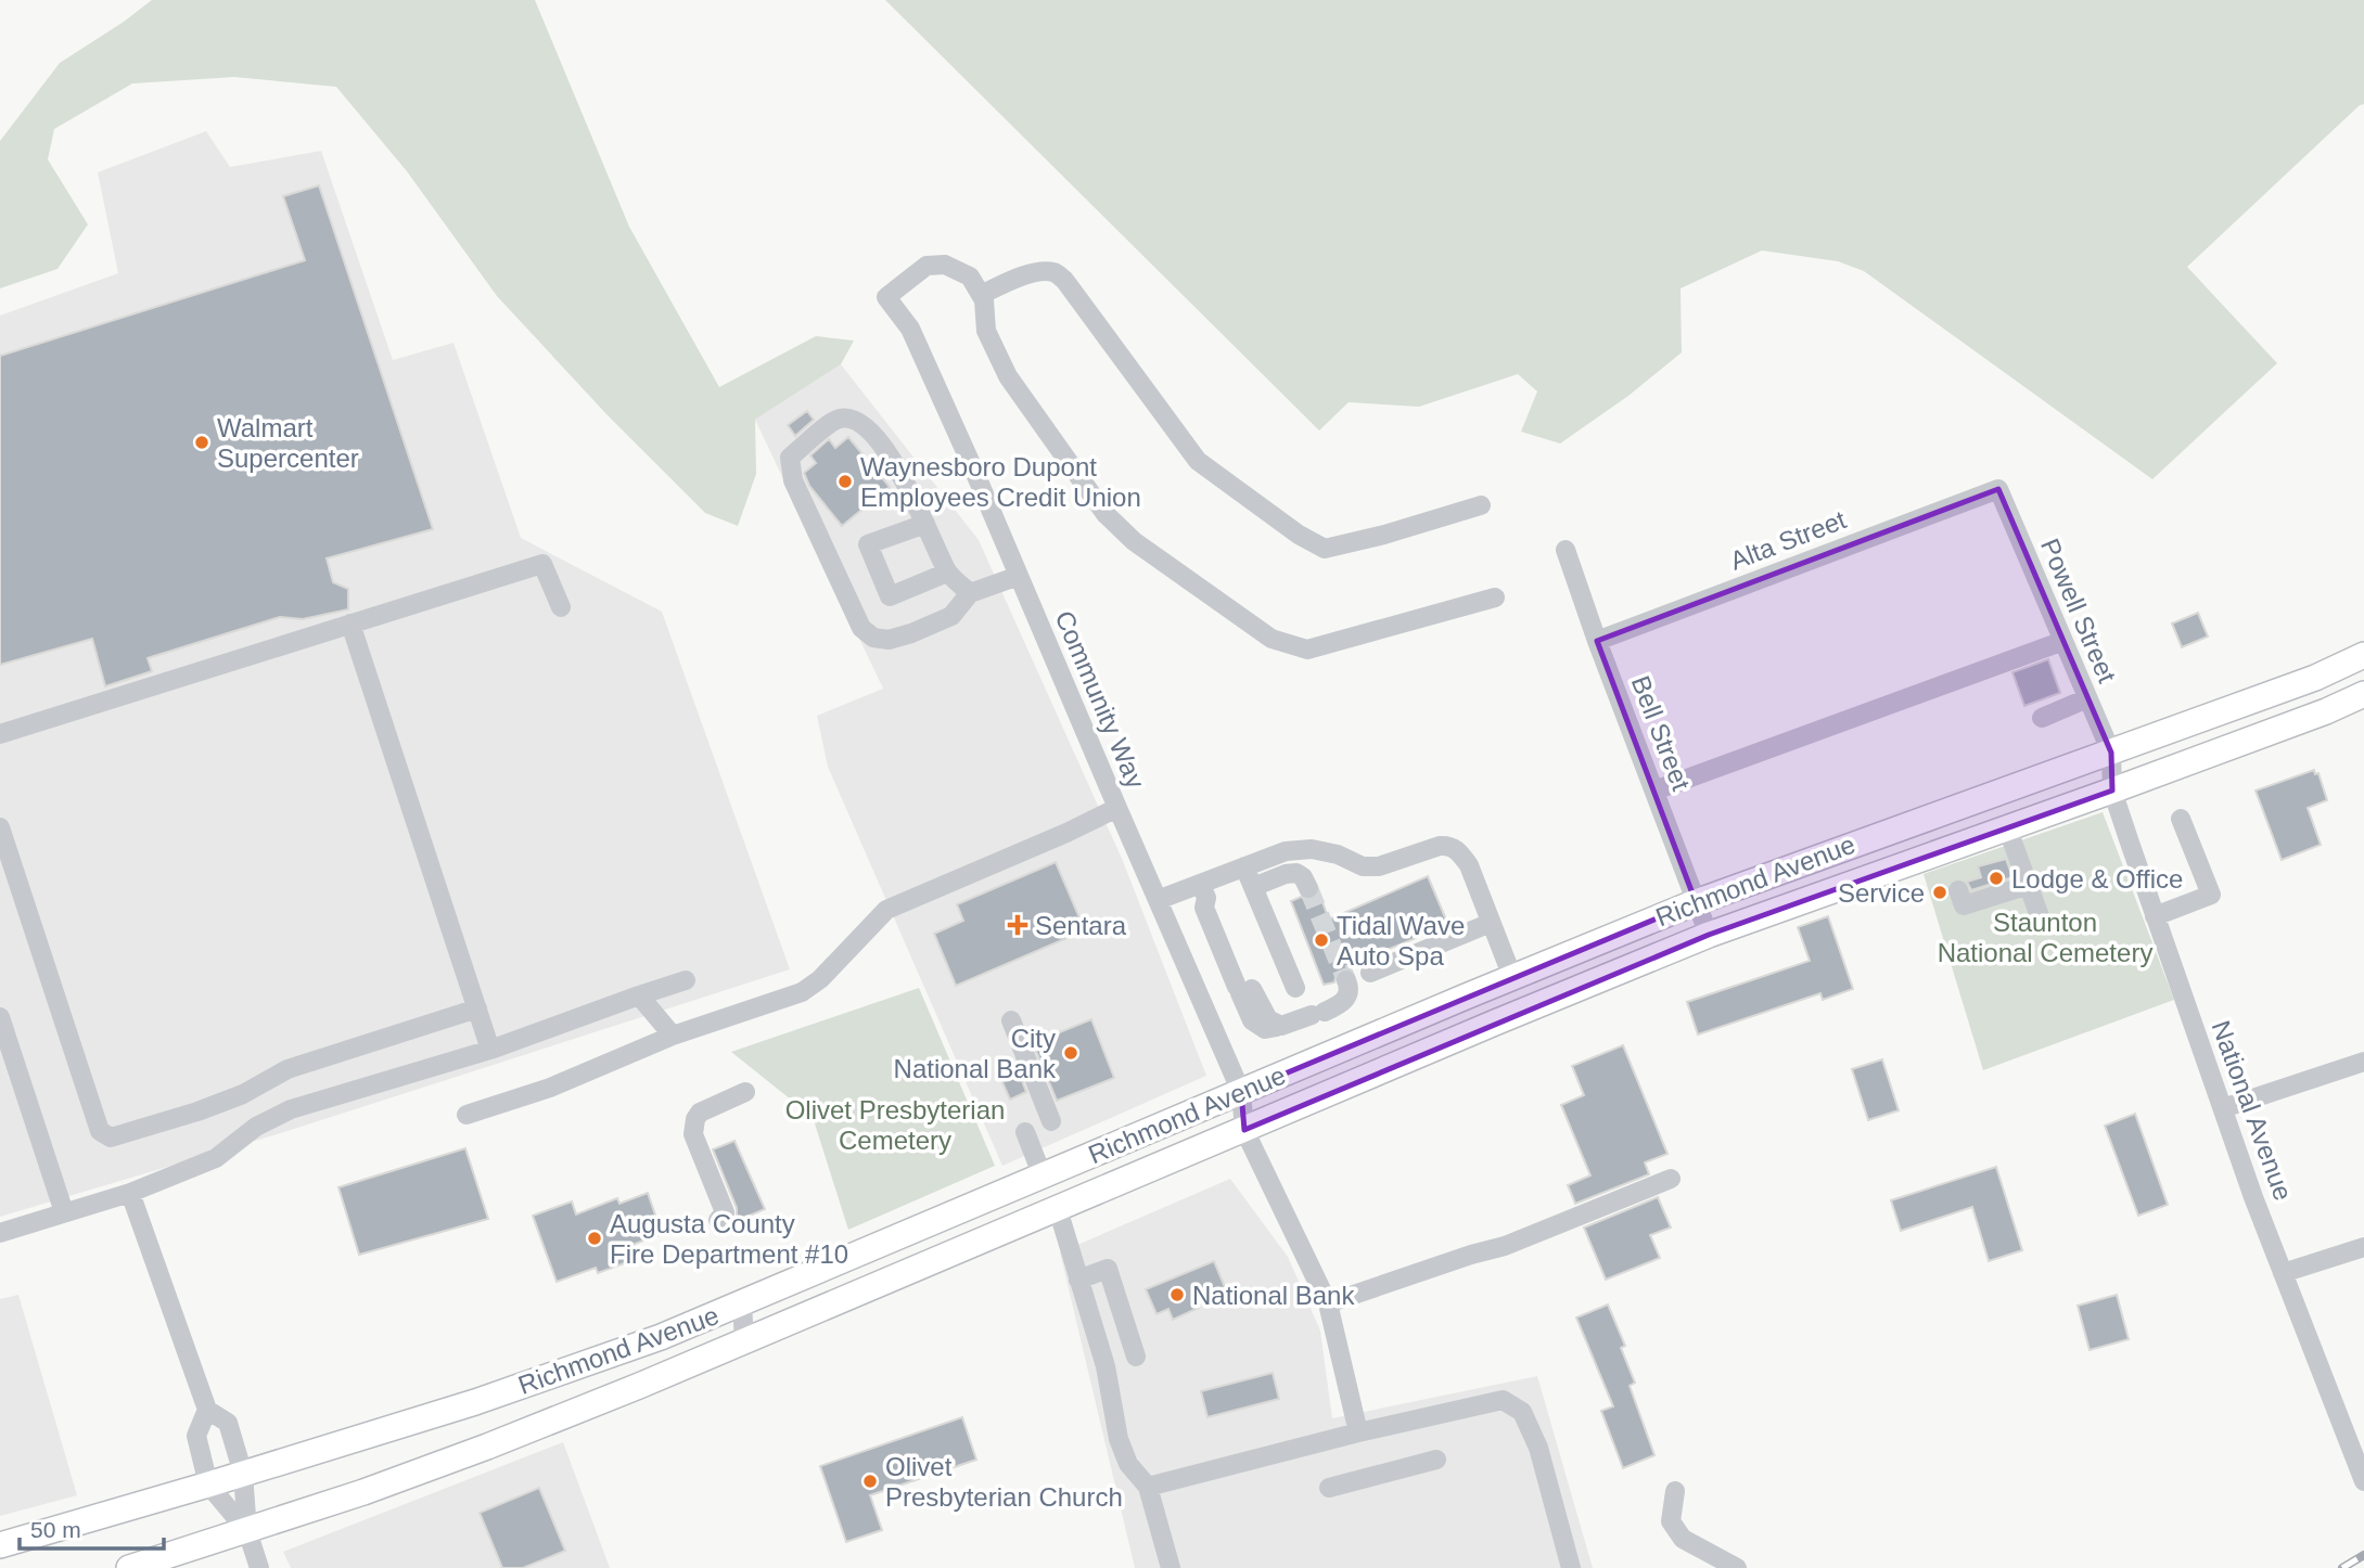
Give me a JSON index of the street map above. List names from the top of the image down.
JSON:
{
  "streets": {
    "main road": ["Richmond Avenue"],
    "street": [
      "Alta Street",
      "Powell Street",
      "Community Way",
      "Bell Street",
      "National Avenue"
    ]
  },
  "crossings": [
    ["Alta Street", "Powell Street"],
    ["Alta Street", "Bell Street"],
    ["Powell Street", "Richmond Avenue"],
    ["Powell Street", "National Avenue"],
    ["Community Way", "Richmond Avenue"],
    ["Bell Street", "Richmond Avenue"],
    ["Richmond Avenue", "National Avenue"]
  ],
  "parks": ["Staunton National Cemetery", "Olivet Presbyterian Cemetery"],
  "places": {
    "other": [
      "Walmart Supercenter",
      "Waynesboro Dupont Employees Credit Union",
      "Lodge & Office",
      "Service",
      "Tidal Wave Auto Spa",
      "City National Bank",
      "Augusta County Fire Department #10",
      "National Bank",
      "Olivet Presbyterian Church"
    ],
    "health": ["Sentara"]
  },
  "scale_bar": "50 m"
}
